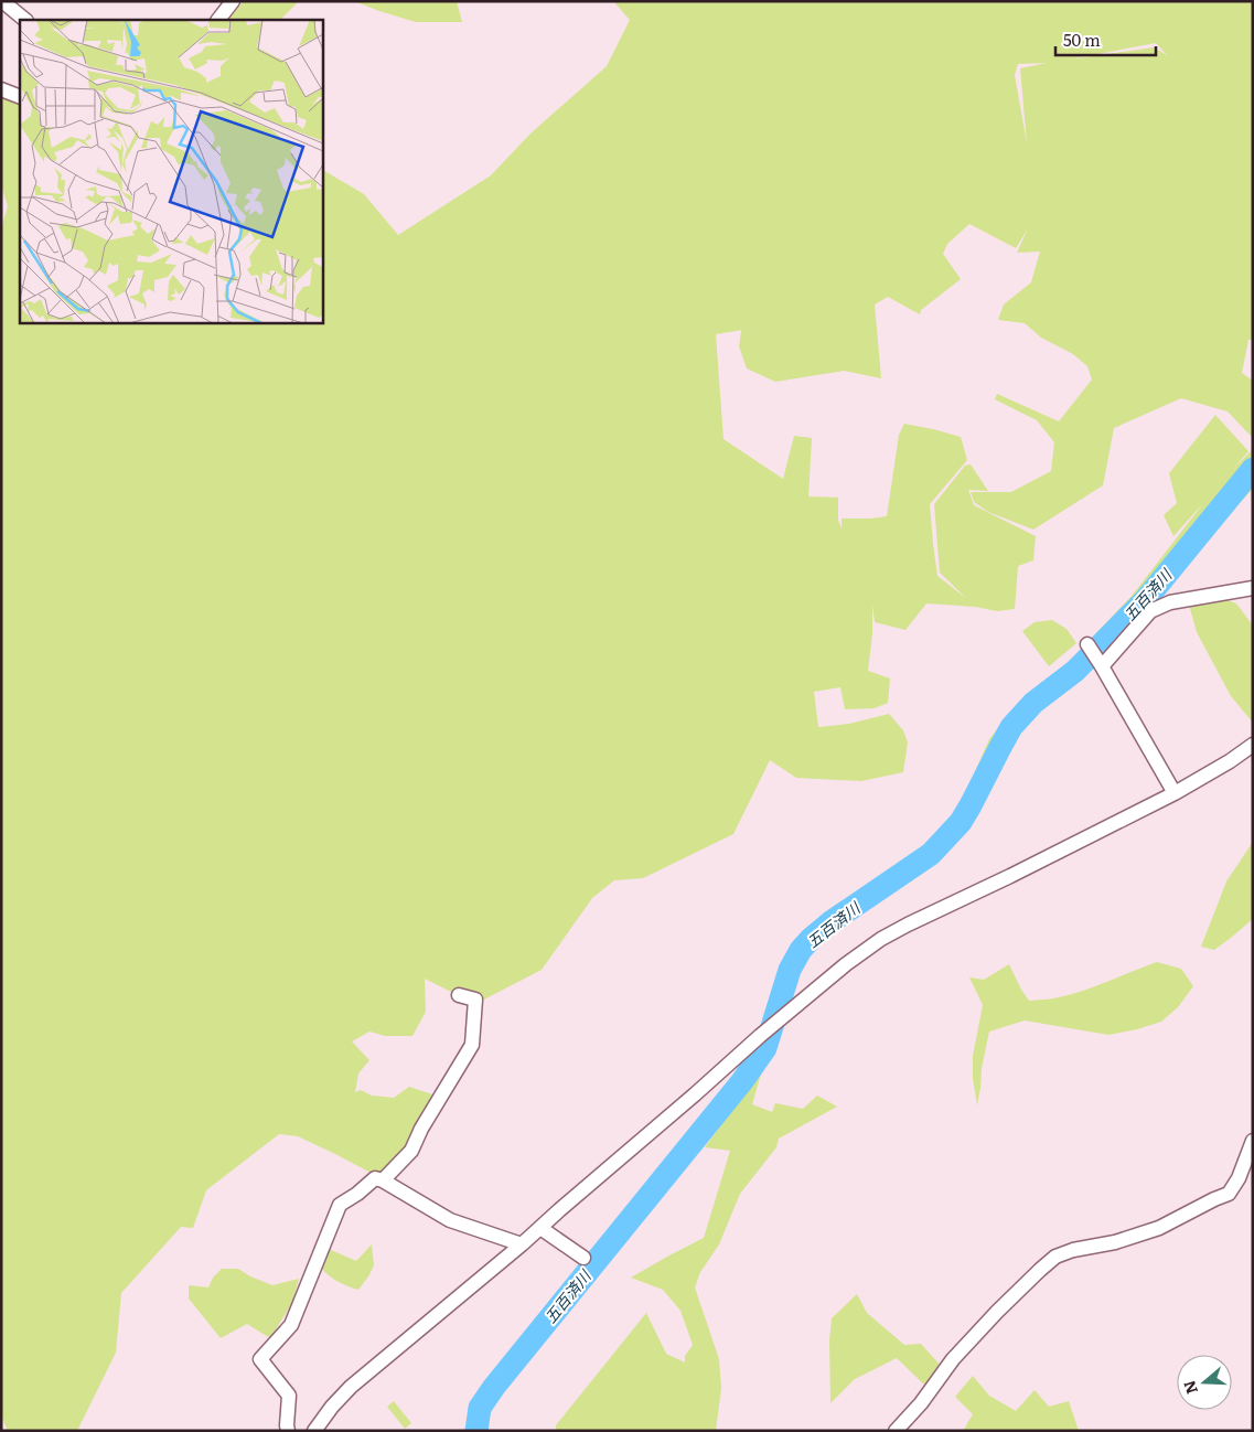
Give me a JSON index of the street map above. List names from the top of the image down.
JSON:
{
  "water": ["五百済川"],
  "scale_bar": "50 m",
  "north": "left"
}
